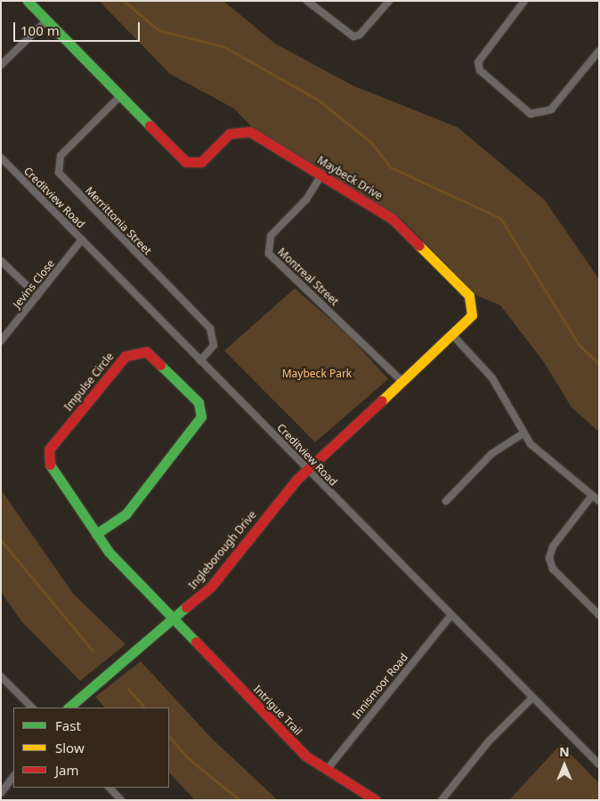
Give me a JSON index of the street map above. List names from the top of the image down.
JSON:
{
  "streets": {
    "street": [
      "Maybeck Drive",
      "Creditview Road",
      "Merrittonia Street",
      "Montreal Street",
      "Jevins Close",
      "Impulse Circle",
      "Ingleborough Drive",
      "Innismoor Road",
      "Intrigue Trail"
    ]
  },
  "crossings": [
    ["Maybeck Drive", "Creditview Road"],
    ["Maybeck Drive", "Merrittonia Street"],
    ["Maybeck Drive", "Montreal Street"],
    ["Maybeck Drive", "Ingleborough Drive"],
    ["Creditview Road", "Merrittonia Street"],
    ["Creditview Road", "Jevins Close"],
    ["Creditview Road", "Ingleborough Drive"],
    ["Creditview Road", "Innismoor Road"],
    ["Impulse Circle", "Ingleborough Drive"],
    ["Impulse Circle", "Intrigue Trail"],
    ["Ingleborough Drive", "Intrigue Trail"],
    ["Innismoor Road", "Intrigue Trail"]
  ],
  "parks": ["Maybeck Park"],
  "legend": ["Fast", "Slow", "Jam"],
  "scale_bar": "100 m",
  "north": "top"
}
